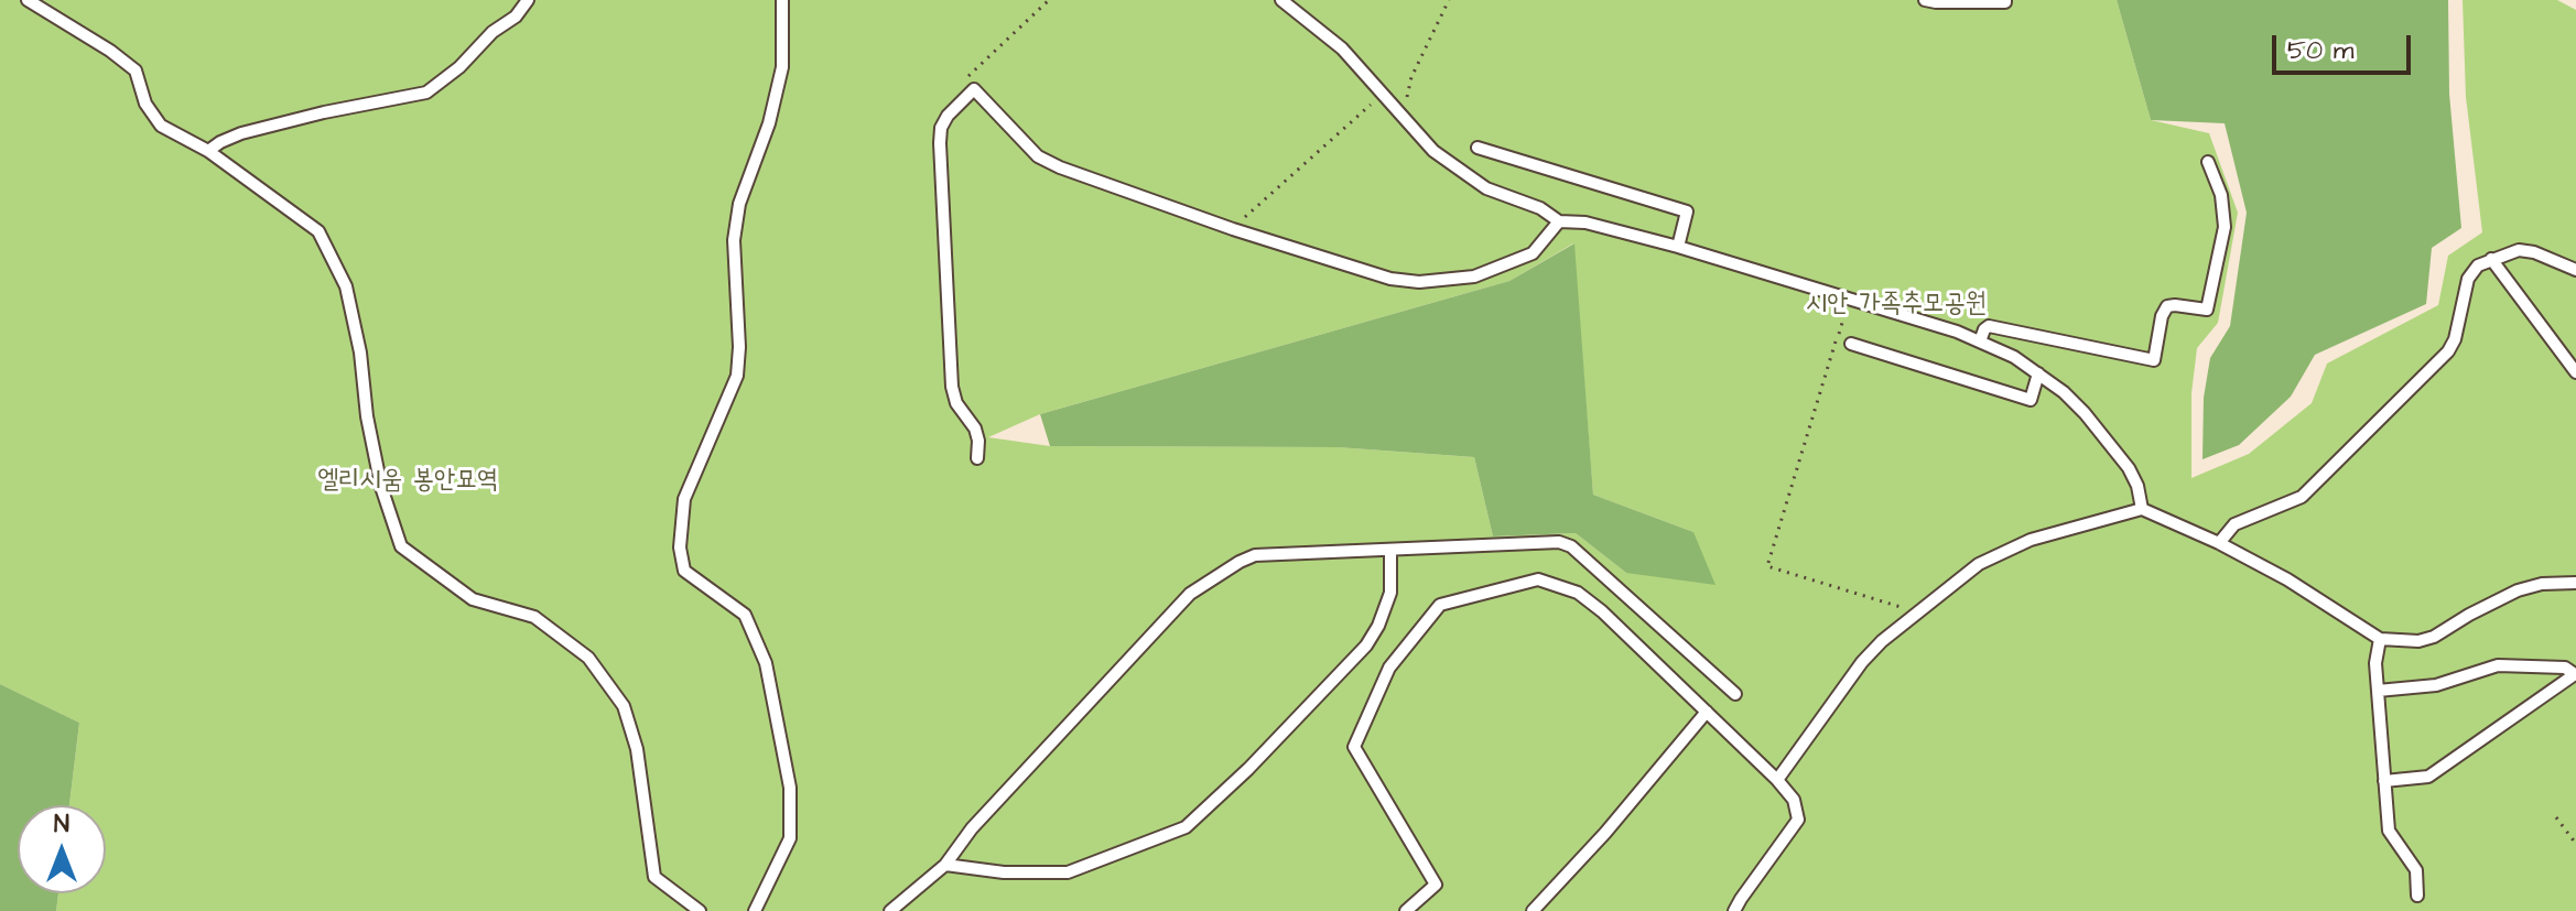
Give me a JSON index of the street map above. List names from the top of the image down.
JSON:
{
  "parks": ["시안 가족추모공원", "엘리시움 봉안묘역"],
  "scale_bar": "50 m",
  "north": "top"
}
